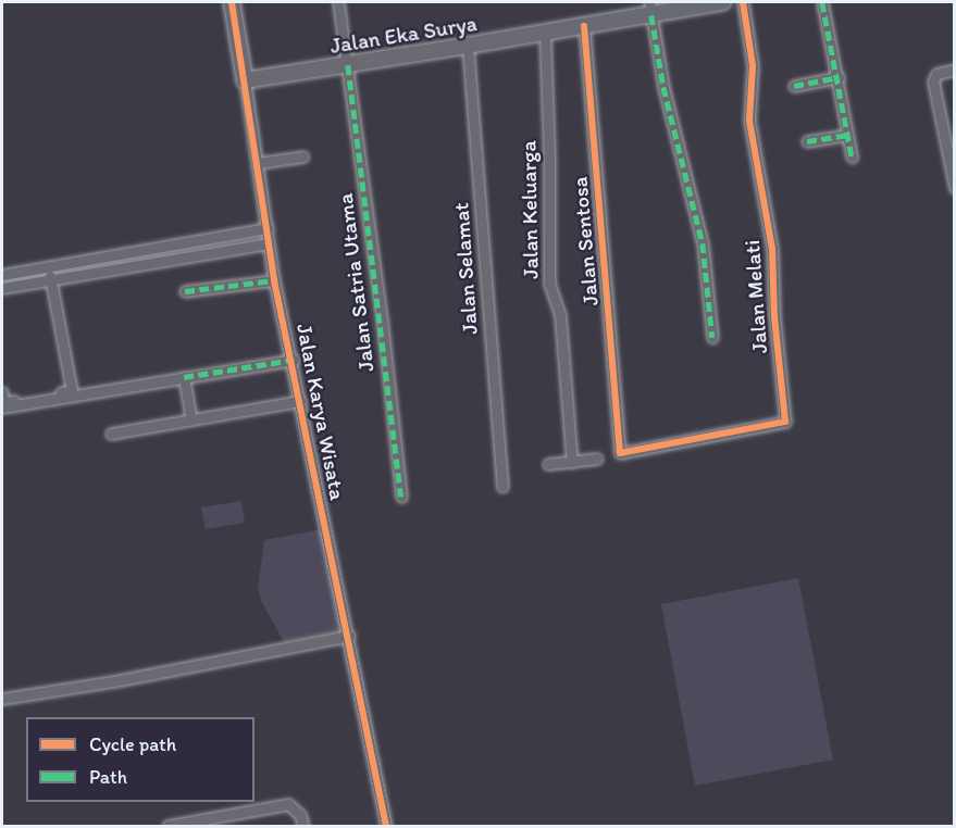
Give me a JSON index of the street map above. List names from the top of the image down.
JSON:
{
  "streets": {
    "street": [
      "Jalan Eka Surya",
      "Jalan Keluarga",
      "Jalan Sentosa",
      "Jalan Selamat",
      "Jalan Satria Utama",
      "Jalan Melati",
      "Jalan Karya Wisata"
    ]
  },
  "crossings": [
    ["Jalan Eka Surya", "Jalan Keluarga"],
    ["Jalan Eka Surya", "Jalan Sentosa"],
    ["Jalan Eka Surya", "Jalan Selamat"],
    ["Jalan Eka Surya", "Jalan Satria Utama"],
    ["Jalan Eka Surya", "Jalan Karya Wisata"],
    ["Jalan Sentosa", "Jalan Melati"]
  ],
  "legend": ["Cycle path", "Path"]
}
